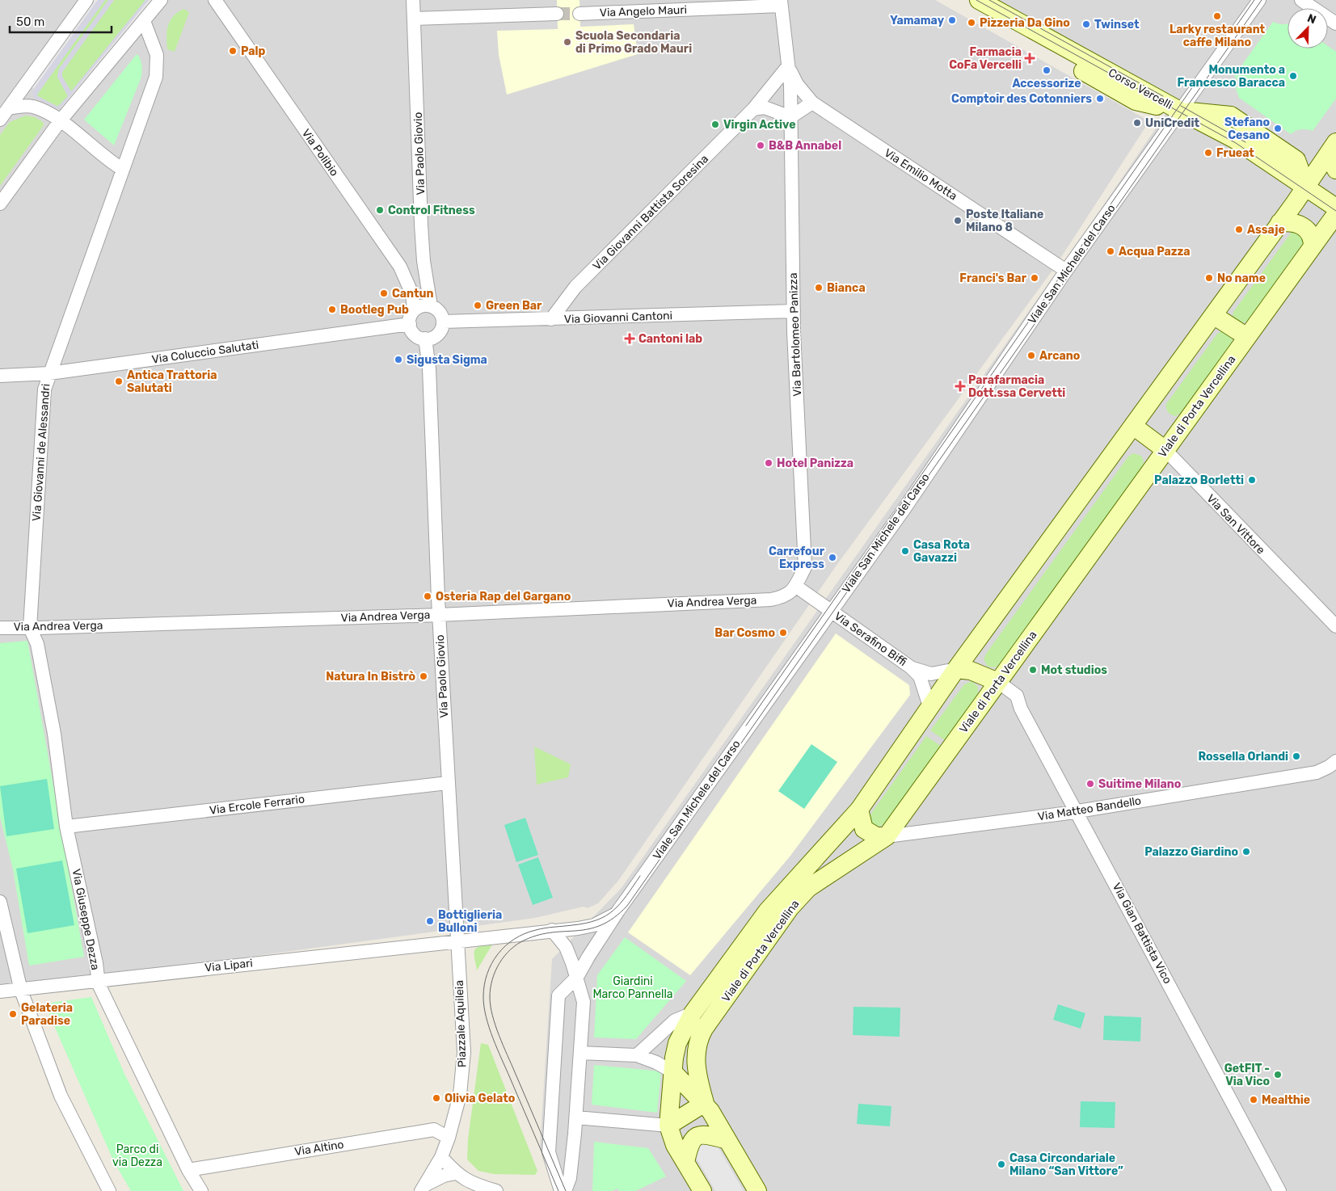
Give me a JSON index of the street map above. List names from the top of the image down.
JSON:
{
  "streets": {
    "main road": ["Corso Vercelli", "Viale di Porta Vercellina", "Via San Vittore"],
    "street": [
      "Via Angelo Mauri",
      "Via Polibio",
      "Via Paolo Giovio",
      "Via Emilio Motta",
      "Via Giovanni Battista Soresina",
      "Viale San Michele del Carso",
      "Via Giovanni Cantoni",
      "Via Bartolomeo Panizza",
      "Via Coluccio Salutati",
      "Via Giovanni de Alessandri",
      "Via Andrea Verga",
      "Via Serafino Biffi",
      "Via Ercole Ferrario",
      "Via Matteo Bandello",
      "Via Giuseppe Dezza",
      "Via Gian Battista Vico",
      "Via Lipari",
      "Piazzale Aquileia",
      "Via Altino"
    ]
  },
  "crossings": [
    ["Via Angelo Mauri", "Via Bartolomeo Panizza"],
    ["Corso Vercelli", "Viale San Michele del Carso"],
    ["Corso Vercelli", "Viale di Porta Vercellina"],
    ["Via Polibio", "Via Paolo Giovio"],
    ["Via Polibio", "Via Giovanni Cantoni"],
    ["Via Polibio", "Via Coluccio Salutati"],
    ["Via Paolo Giovio", "Via Giovanni Cantoni"],
    ["Via Paolo Giovio", "Via Coluccio Salutati"],
    ["Via Paolo Giovio", "Via Andrea Verga"],
    ["Via Paolo Giovio", "Via Ercole Ferrario"],
    ["Via Paolo Giovio", "Via Lipari"],
    ["Via Paolo Giovio", "Piazzale Aquileia"],
    ["Via Emilio Motta", "Viale San Michele del Carso"],
    ["Via Emilio Motta", "Via Bartolomeo Panizza"],
    ["Via Giovanni Battista Soresina", "Via Giovanni Cantoni"],
    ["Viale San Michele del Carso", "Via Serafino Biffi"],
    ["Via Giovanni Cantoni", "Via Bartolomeo Panizza"],
    ["Via Giovanni Cantoni", "Via Coluccio Salutati"],
    ["Via Bartolomeo Panizza", "Via Andrea Verga"],
    ["Via Bartolomeo Panizza", "Via Serafino Biffi"],
    ["Via Coluccio Salutati", "Via Giovanni de Alessandri"],
    ["Viale di Porta Vercellina", "Via San Vittore"],
    ["Viale di Porta Vercellina", "Via Serafino Biffi"],
    ["Viale di Porta Vercellina", "Via Matteo Bandello"],
    ["Viale di Porta Vercellina", "Via Gian Battista Vico"],
    ["Via Giovanni de Alessandri", "Via Andrea Verga"],
    ["Via Giovanni de Alessandri", "Via Giuseppe Dezza"],
    ["Via Andrea Verga", "Via Serafino Biffi"],
    ["Via Andrea Verga", "Via Giuseppe Dezza"],
    ["Via Ercole Ferrario", "Via Giuseppe Dezza"],
    ["Via Matteo Bandello", "Via Gian Battista Vico"],
    ["Via Giuseppe Dezza", "Via Lipari"],
    ["Via Giuseppe Dezza", "Via Altino"],
    ["Via Lipari", "Piazzale Aquileia"],
    ["Piazzale Aquileia", "Via Altino"]
  ],
  "parks": ["Giardini Marco Pannella", "Parco di via Dezza"],
  "places": {
    "other": [
      "Larky restaurant caffe Milano",
      "Yamamay",
      "Pizzeria Da Gino",
      "Twinset",
      "Scuola Secondaria di Primo Grado Mauri",
      "Palp",
      "Accessorize",
      "Monumento a Francesco Baracca",
      "Comptoir des Cotonniers",
      "UniCredit",
      "Virgin Active",
      "Stefano Cesano",
      "B&B Annabel",
      "Frueat",
      "Control Fitness",
      "Poste Italiane Milano 8",
      "Assaje",
      "Acqua Pazza",
      "Franci's Bar",
      "No name",
      "Bianca",
      "Cantun",
      "Green Bar",
      "Bootleg Pub",
      "Arcano",
      "Sigusta Sigma",
      "Antica Trattoria Salutati",
      "Hotel Panizza",
      "Palazzo Borletti",
      "Casa Rota Gavazzi",
      "Carrefour Express",
      "Osteria Rap del Gargano",
      "Bar Cosmo",
      "Mot studios",
      "Natura In Bistrò",
      "Rossella Orlandi",
      "Suitime Milano",
      "Palazzo Giardino",
      "Bottiglieria Bulloni",
      "Gelateria Paradise",
      "GetFIT - Via Vico",
      "Olivia Gelato",
      "Mealthie",
      "Casa Circondariale Milano “San Vittore”"
    ],
    "health": ["Farmacia CoFa Vercelli", "Cantoni lab", "Parafarmacia Dott.ssa Cervetti"]
  },
  "scale_bar": "50 m",
  "north": "top right"
}
